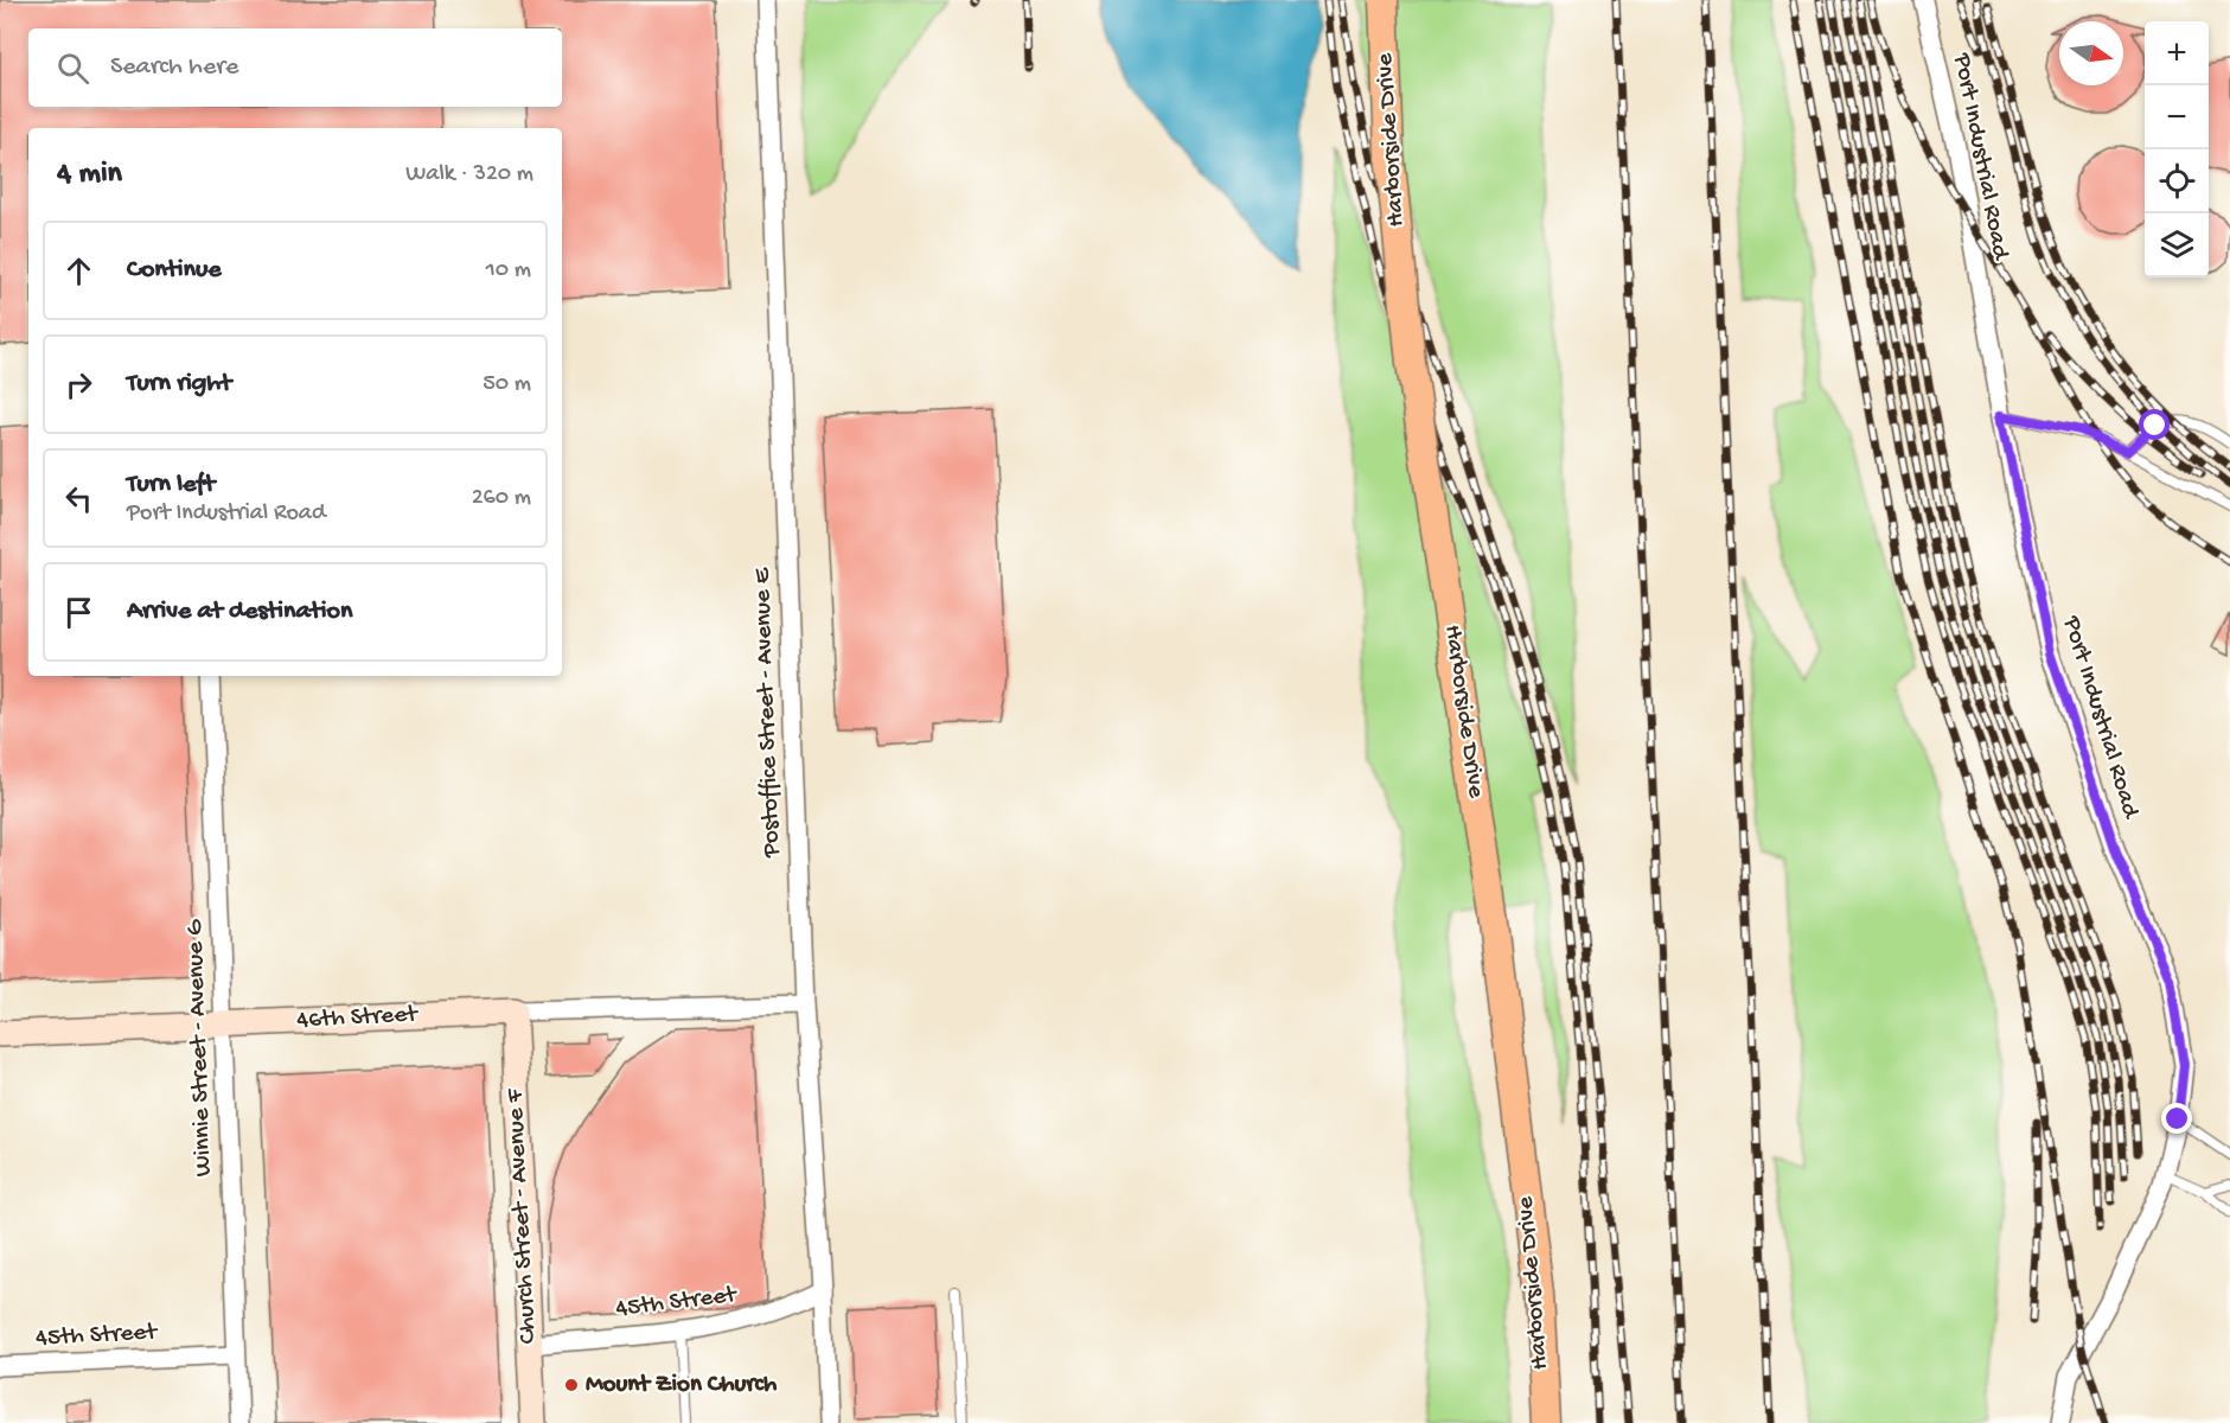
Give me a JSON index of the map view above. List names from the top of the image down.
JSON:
{
  "streets": {
    "main road": ["Harborside Drive"],
    "street": [
      "Port Industrial Road",
      "Postoffice Street - Avenue E",
      "46th Street",
      "Winnie Street - Avenue G",
      "Church Street - Avenue F",
      "45th Street"
    ]
  },
  "crossings": [
    ["Postoffice Street - Avenue E", "46th Street"],
    ["Postoffice Street - Avenue E", "45th Street"],
    ["46th Street", "Winnie Street - Avenue G"],
    ["46th Street", "Church Street - Avenue F"],
    ["Winnie Street - Avenue G", "45th Street"],
    ["Church Street - Avenue F", "45th Street"]
  ],
  "places": ["Mount Zion Church"],
  "north": "right",
  "page": {
    "map_buttons": ["+", "−"],
    "search": "Search here",
    "heading": ["4 min", "Walk · 320 m"],
    "list": [
      ["Continue", "10 m"],
      ["Turn right", "50 m"],
      ["Turn left", "Port Industrial Road", "260 m"],
      "Arrive at destination"
    ]
  }
}
